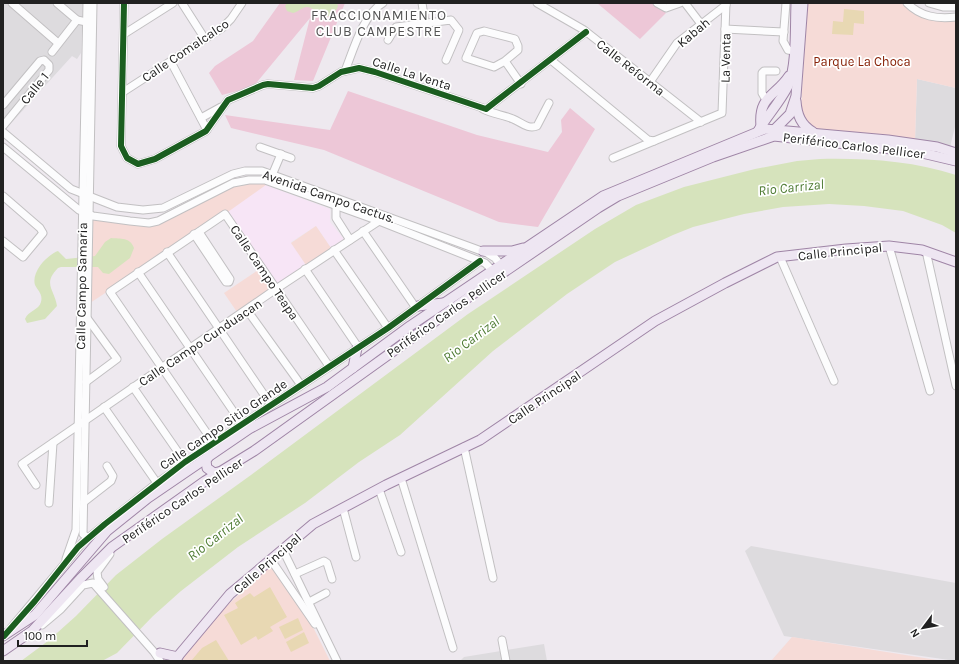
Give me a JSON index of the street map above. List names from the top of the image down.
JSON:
{
  "streets": {
    "main road": ["Periférico Carlos Pellicer", "Calle Principal"],
    "street": [
      "Kabah",
      "Calle Comalcalco",
      "La Venta",
      "Calle Reforma",
      "Calle La Venta",
      "Calle 1",
      "Avenida Campo Cactus.",
      "Calle Campo Teapa",
      "Calle Campo Samaria",
      "Calle Campo Cunduacan",
      "Calle Campo Sitio Grande"
    ]
  },
  "crossings": [
    ["Kabah", "La Venta"],
    ["Kabah", "Calle Reforma"],
    ["Calle Comalcalco", "Calle La Venta"],
    ["La Venta", "Calle Reforma"],
    ["Periférico Carlos Pellicer", "Avenida Campo Cactus."],
    ["Avenida Campo Cactus.", "Calle Campo Samaria"],
    ["Calle Campo Teapa", "Calle Campo Cunduacan"],
    ["Calle Campo Teapa", "Calle Campo Sitio Grande"],
    ["Calle Campo Samaria", "Calle Campo Cunduacan"],
    ["Calle Campo Samaria", "Calle Campo Sitio Grande"]
  ],
  "districts": ["FRACCIONAMIENTO CLUB CAMPESTRE"],
  "water": ["Rio Carrizal"],
  "parks": ["Parque La Choca"],
  "scale_bar": "100 m",
  "north": "bottom left"
}
